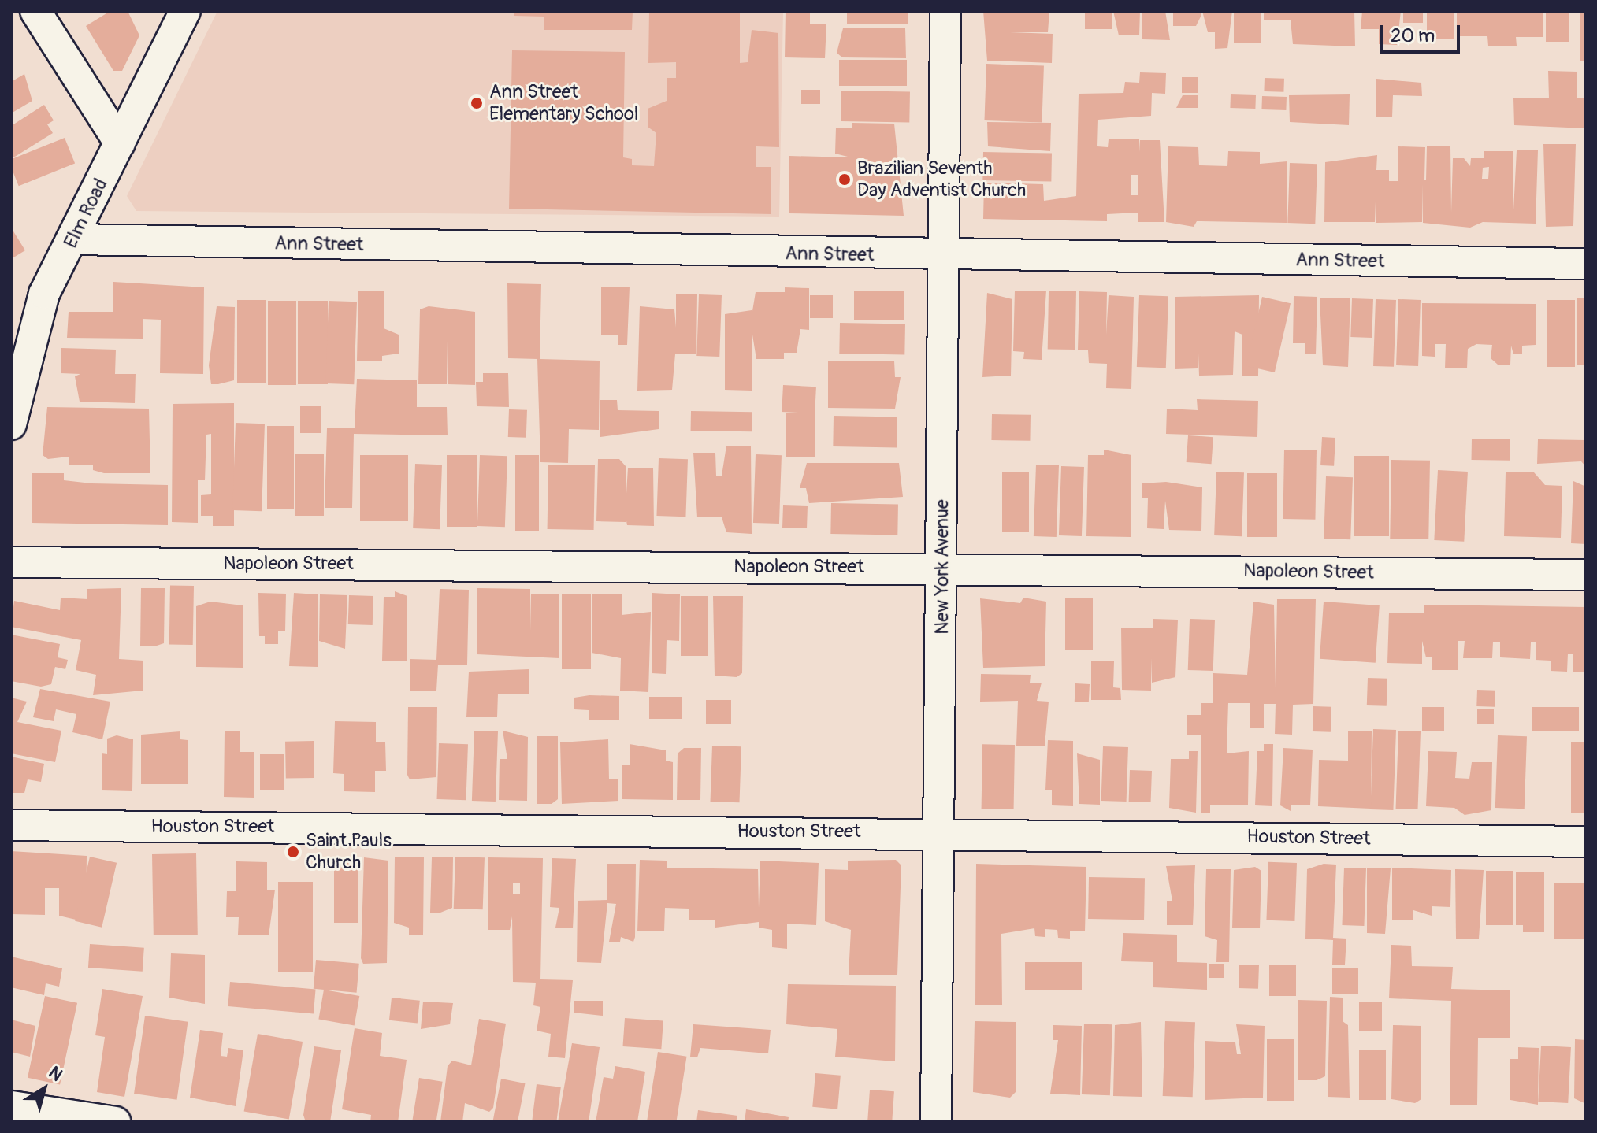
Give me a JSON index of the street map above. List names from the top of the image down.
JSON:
{
  "streets": {
    "street": [
      "Elm Road",
      "Ann Street",
      "Napoleon Street",
      "New York Avenue",
      "Houston Street"
    ]
  },
  "crossings": [
    ["Elm Road", "Ann Street"],
    ["Ann Street", "New York Avenue"],
    ["Napoleon Street", "New York Avenue"],
    ["New York Avenue", "Houston Street"]
  ],
  "places": ["Ann Street Elementary School", "Brazilian Seventh Day Adventist Church", "Saint Pauls Church"],
  "scale_bar": "20 m",
  "north": "top right"
}
